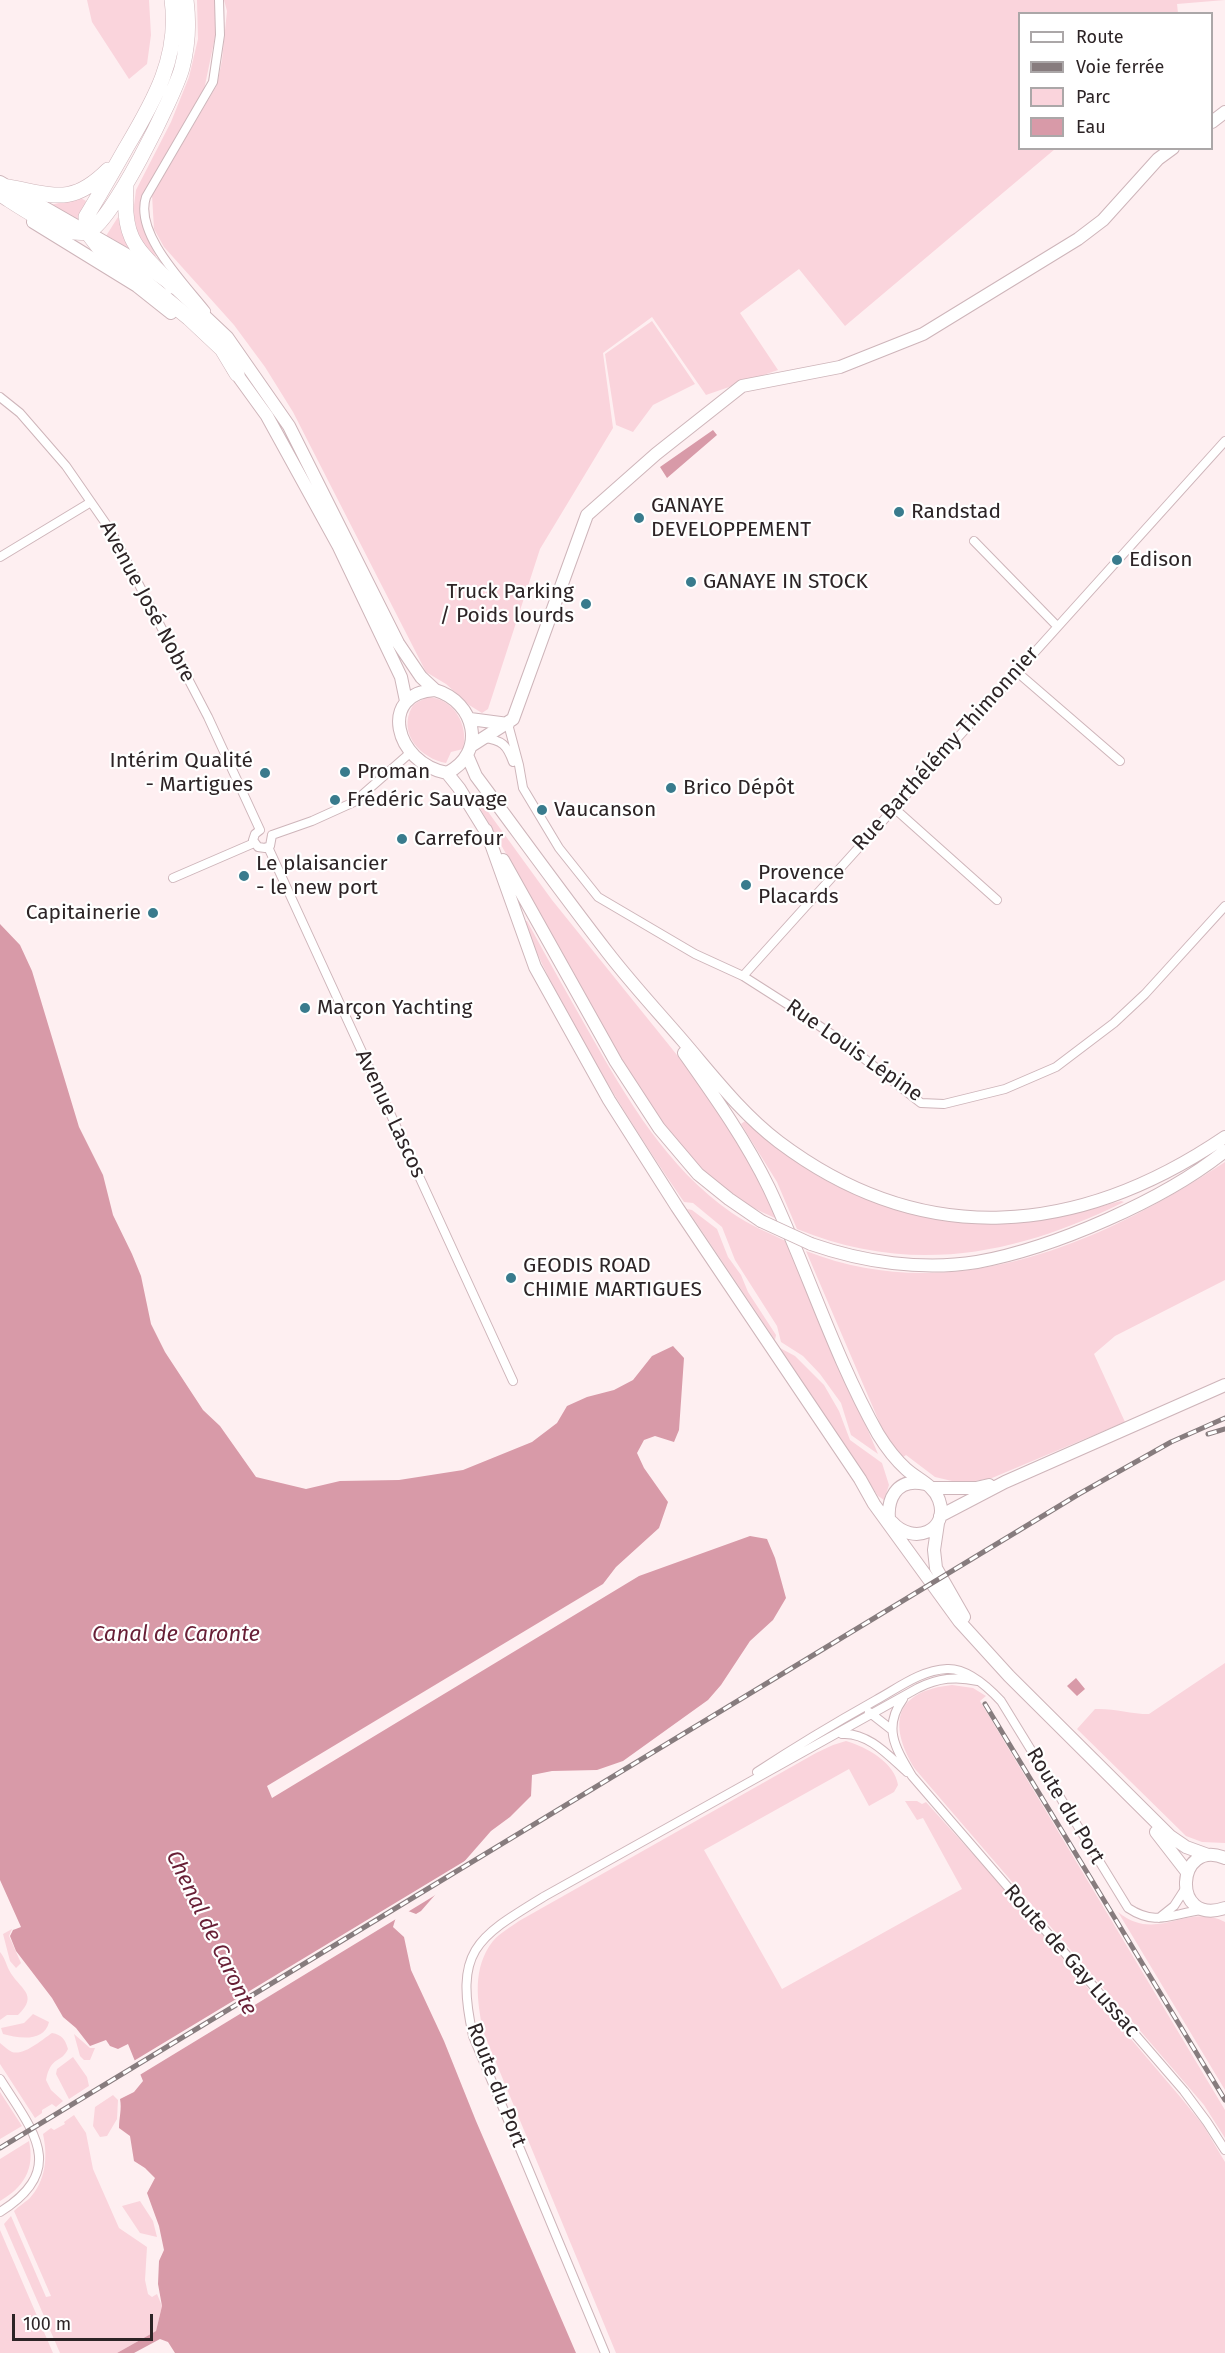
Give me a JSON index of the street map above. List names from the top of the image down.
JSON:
{
  "streets": {
    "street": [
      "Avenue José Nobre",
      "Rue Barthélémy Thimonnier",
      "Rue Louis Lépine",
      "Avenue Lascos",
      "Route du Port",
      "Route de Gay Lussac"
    ]
  },
  "crossings": [
    ["Avenue José Nobre", "Avenue Lascos"],
    ["Rue Barthélémy Thimonnier", "Rue Louis Lépine"],
    ["Route du Port", "Route de Gay Lussac"]
  ],
  "water": ["Canal de Caronte", "Chenal de Caronte"],
  "places": [
    "Randstad",
    "GANAYE DEVELOPPEMENT",
    "Edison",
    "GANAYE IN STOCK",
    "Truck Parking / Poids lourds",
    "Proman",
    "Intérim Qualité - Martigues",
    "Brico Dépôt",
    "Frédéric Sauvage",
    "Vaucanson",
    "Carrefour",
    "Le plaisancier - le new port",
    "Provence Placards",
    "Capitainerie",
    "Marçon Yachting",
    "GEODIS ROAD CHIMIE MARTIGUES"
  ],
  "legend": [
    "Route",
    "Voie ferrée",
    "Parc",
    "Eau"
  ],
  "scale_bar": "100 m"
}
